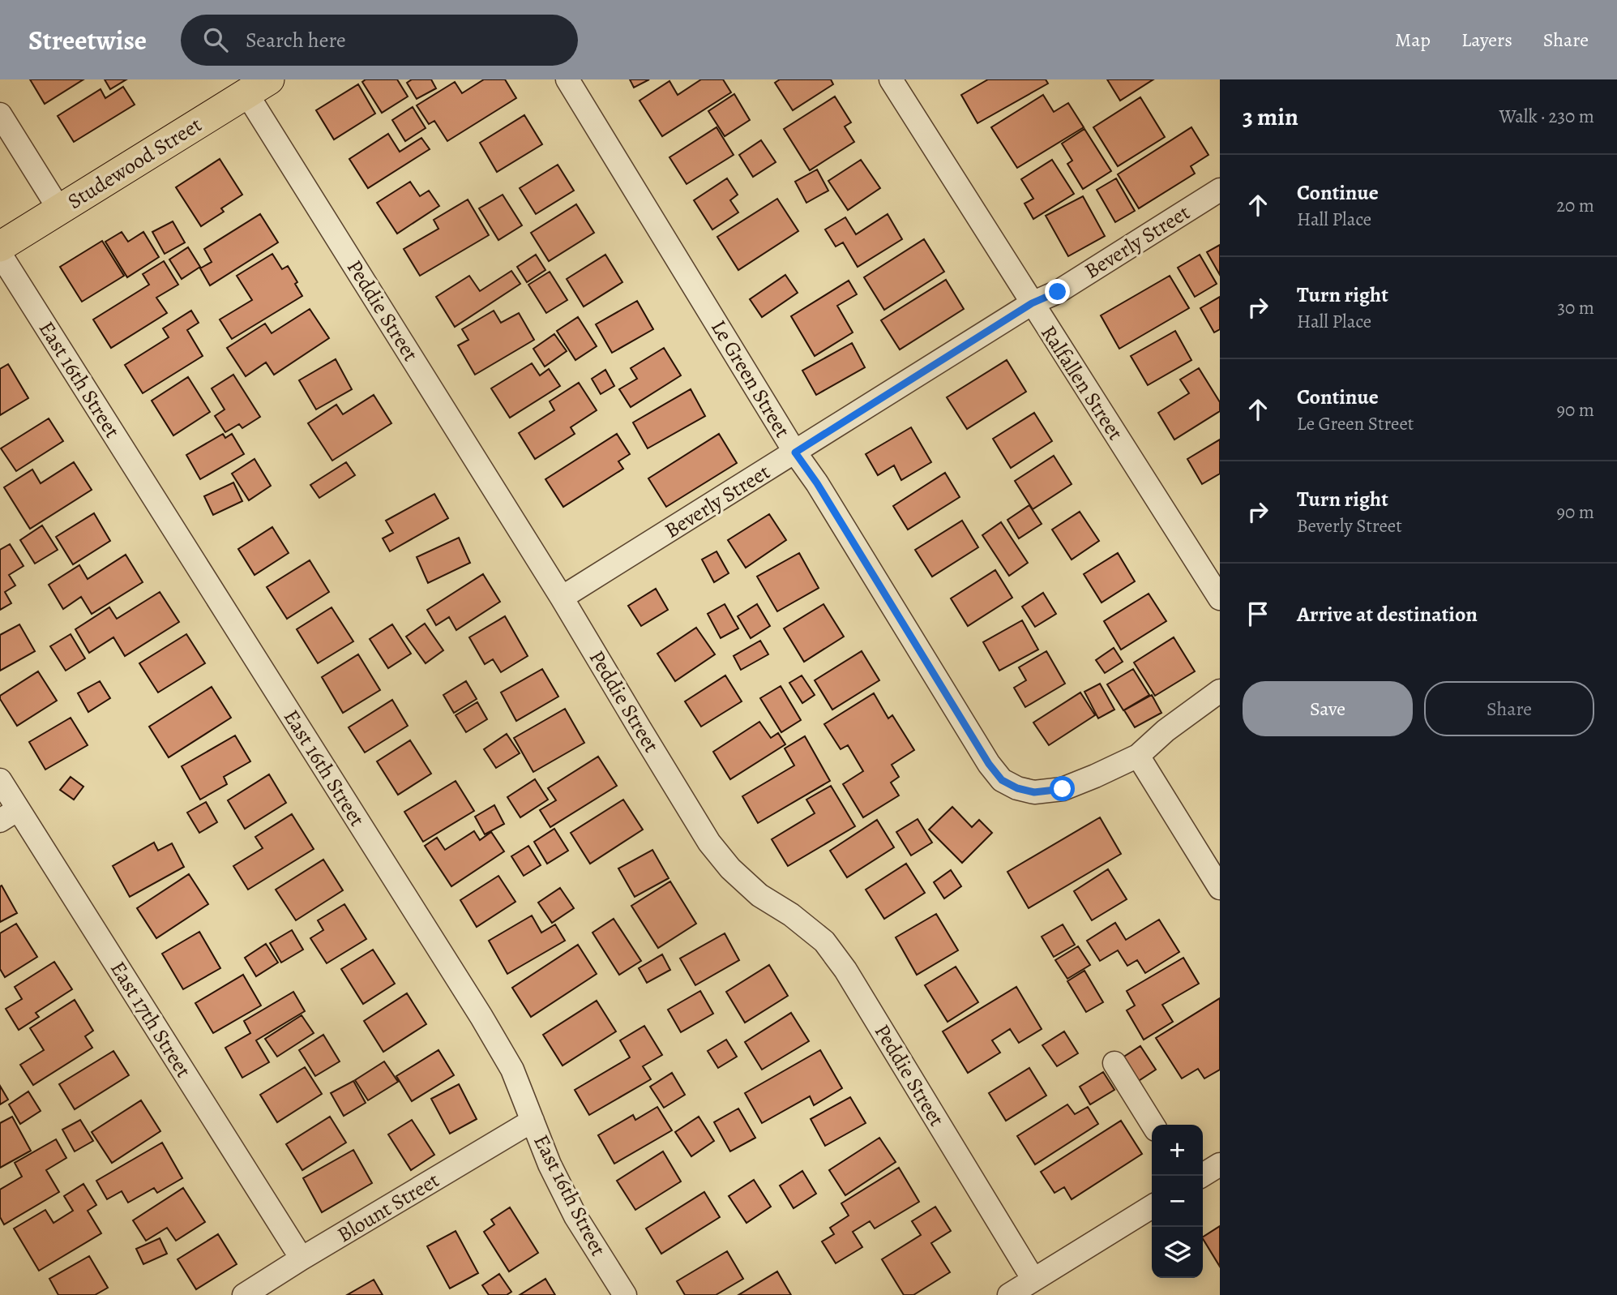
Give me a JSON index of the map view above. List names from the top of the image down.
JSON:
{
  "streets": {
    "main road": ["Studewood Street"],
    "street": [
      "Beverly Street",
      "Peddie Street",
      "Le Green Street",
      "East 16th Street",
      "Ralfallen Street",
      "East 17th Street",
      "Blount Street"
    ]
  },
  "crossings": [
    ["Studewood Street", "Peddie Street"],
    ["Beverly Street", "Peddie Street"],
    ["Beverly Street", "Le Green Street"],
    ["Beverly Street", "Ralfallen Street"],
    ["East 16th Street", "Blount Street"],
    ["East 17th Street", "Blount Street"]
  ],
  "page": {
    "header": "Streetwise",
    "search": "Search here",
    "nav": ["Map", "Layers", "Share"],
    "heading": ["3 min", "Walk · 230 m"],
    "list": [
      ["Continue", "Hall Place", "20 m"],
      ["Turn right", "Hall Place", "30 m"],
      ["Continue", "Le Green Street", "90 m"],
      ["Turn right", "Beverly Street", "90 m"],
      "Arrive at destination"
    ],
    "buttons": ["Save", "Share"],
    "map_buttons": ["+", "−"]
  }
}
